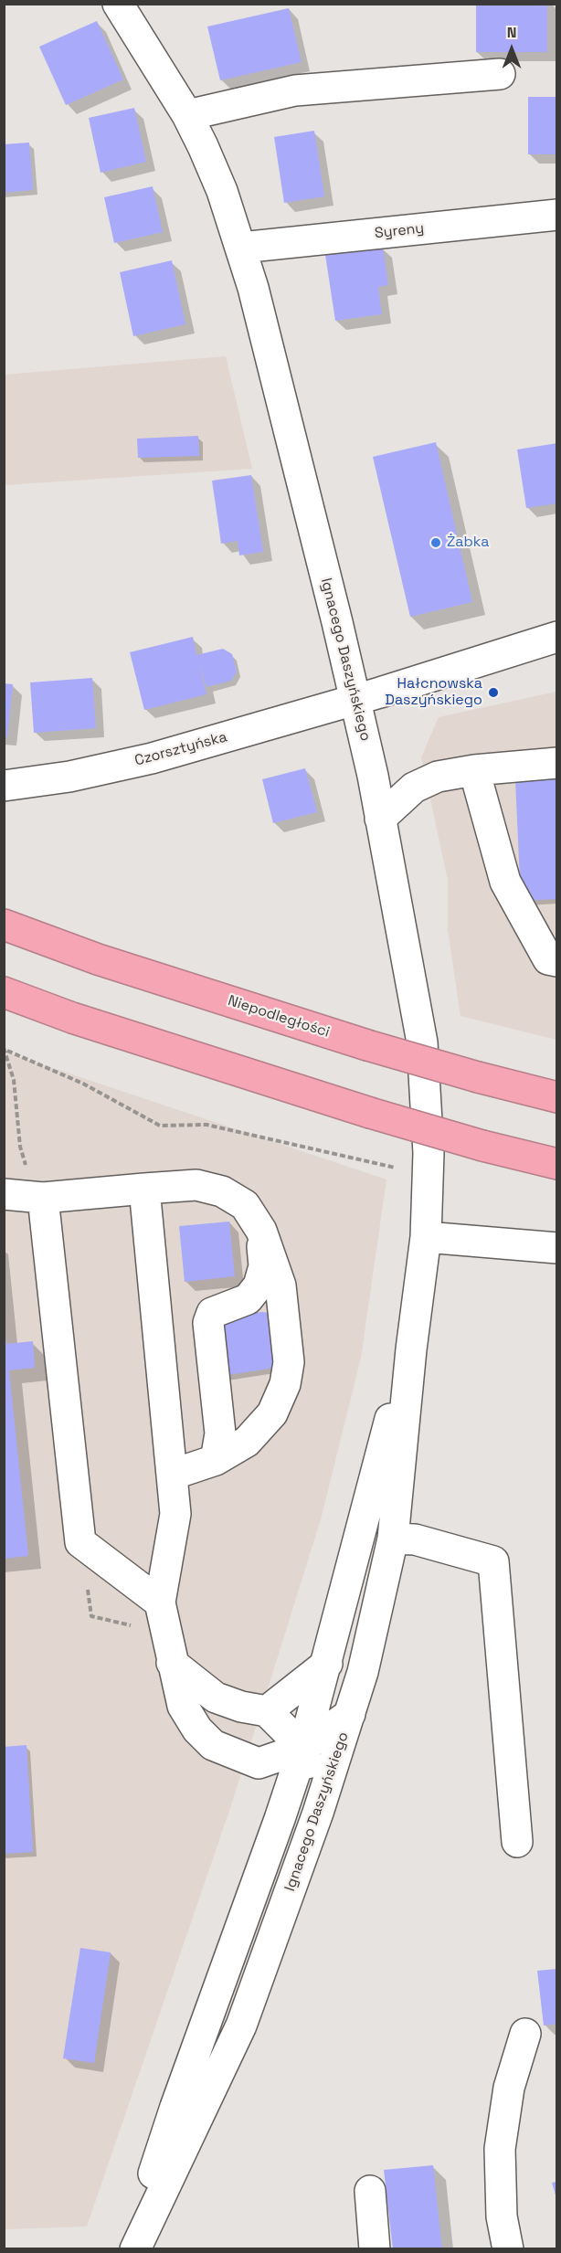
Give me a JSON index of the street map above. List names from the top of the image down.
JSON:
{
  "streets": {
    "highway": ["Niepodległości"],
    "street": ["Syreny", "Ignacego Daszyńskiego", "Czorsztyńska"]
  },
  "crossings": [
    ["Syreny", "Ignacego Daszyńskiego"],
    ["Ignacego Daszyńskiego", "Czorsztyńska"]
  ],
  "places": ["Żabka", "Hałcnowska Daszyńskiego"],
  "north": "top"
}
